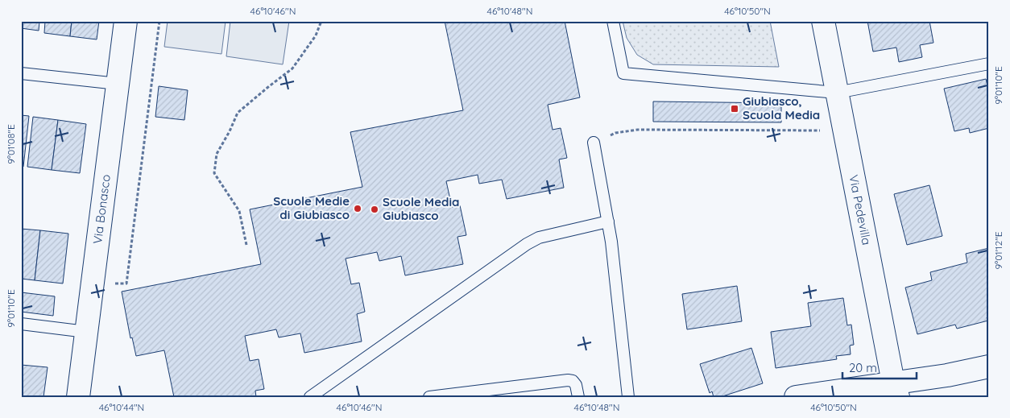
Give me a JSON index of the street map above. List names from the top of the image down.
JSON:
{
  "streets": {
    "street": ["Via Bonasco", "Via Pedevilla"]
  },
  "places": {
    "transit": ["Giubiasco, Scuola Media"],
    "other": ["Scuole Medie di Giubiasco", "Scuole Media Giubiasco"]
  },
  "scale_bar": "20 m",
  "coordinates": [
    "46°10'46\"N",
    "46°10'48\"N",
    "46°10'50\"N",
    "9°01'10\"E",
    "9°01'08\"E",
    "9°01'12\"E",
    "46°10'44\"N"
  ]
}
